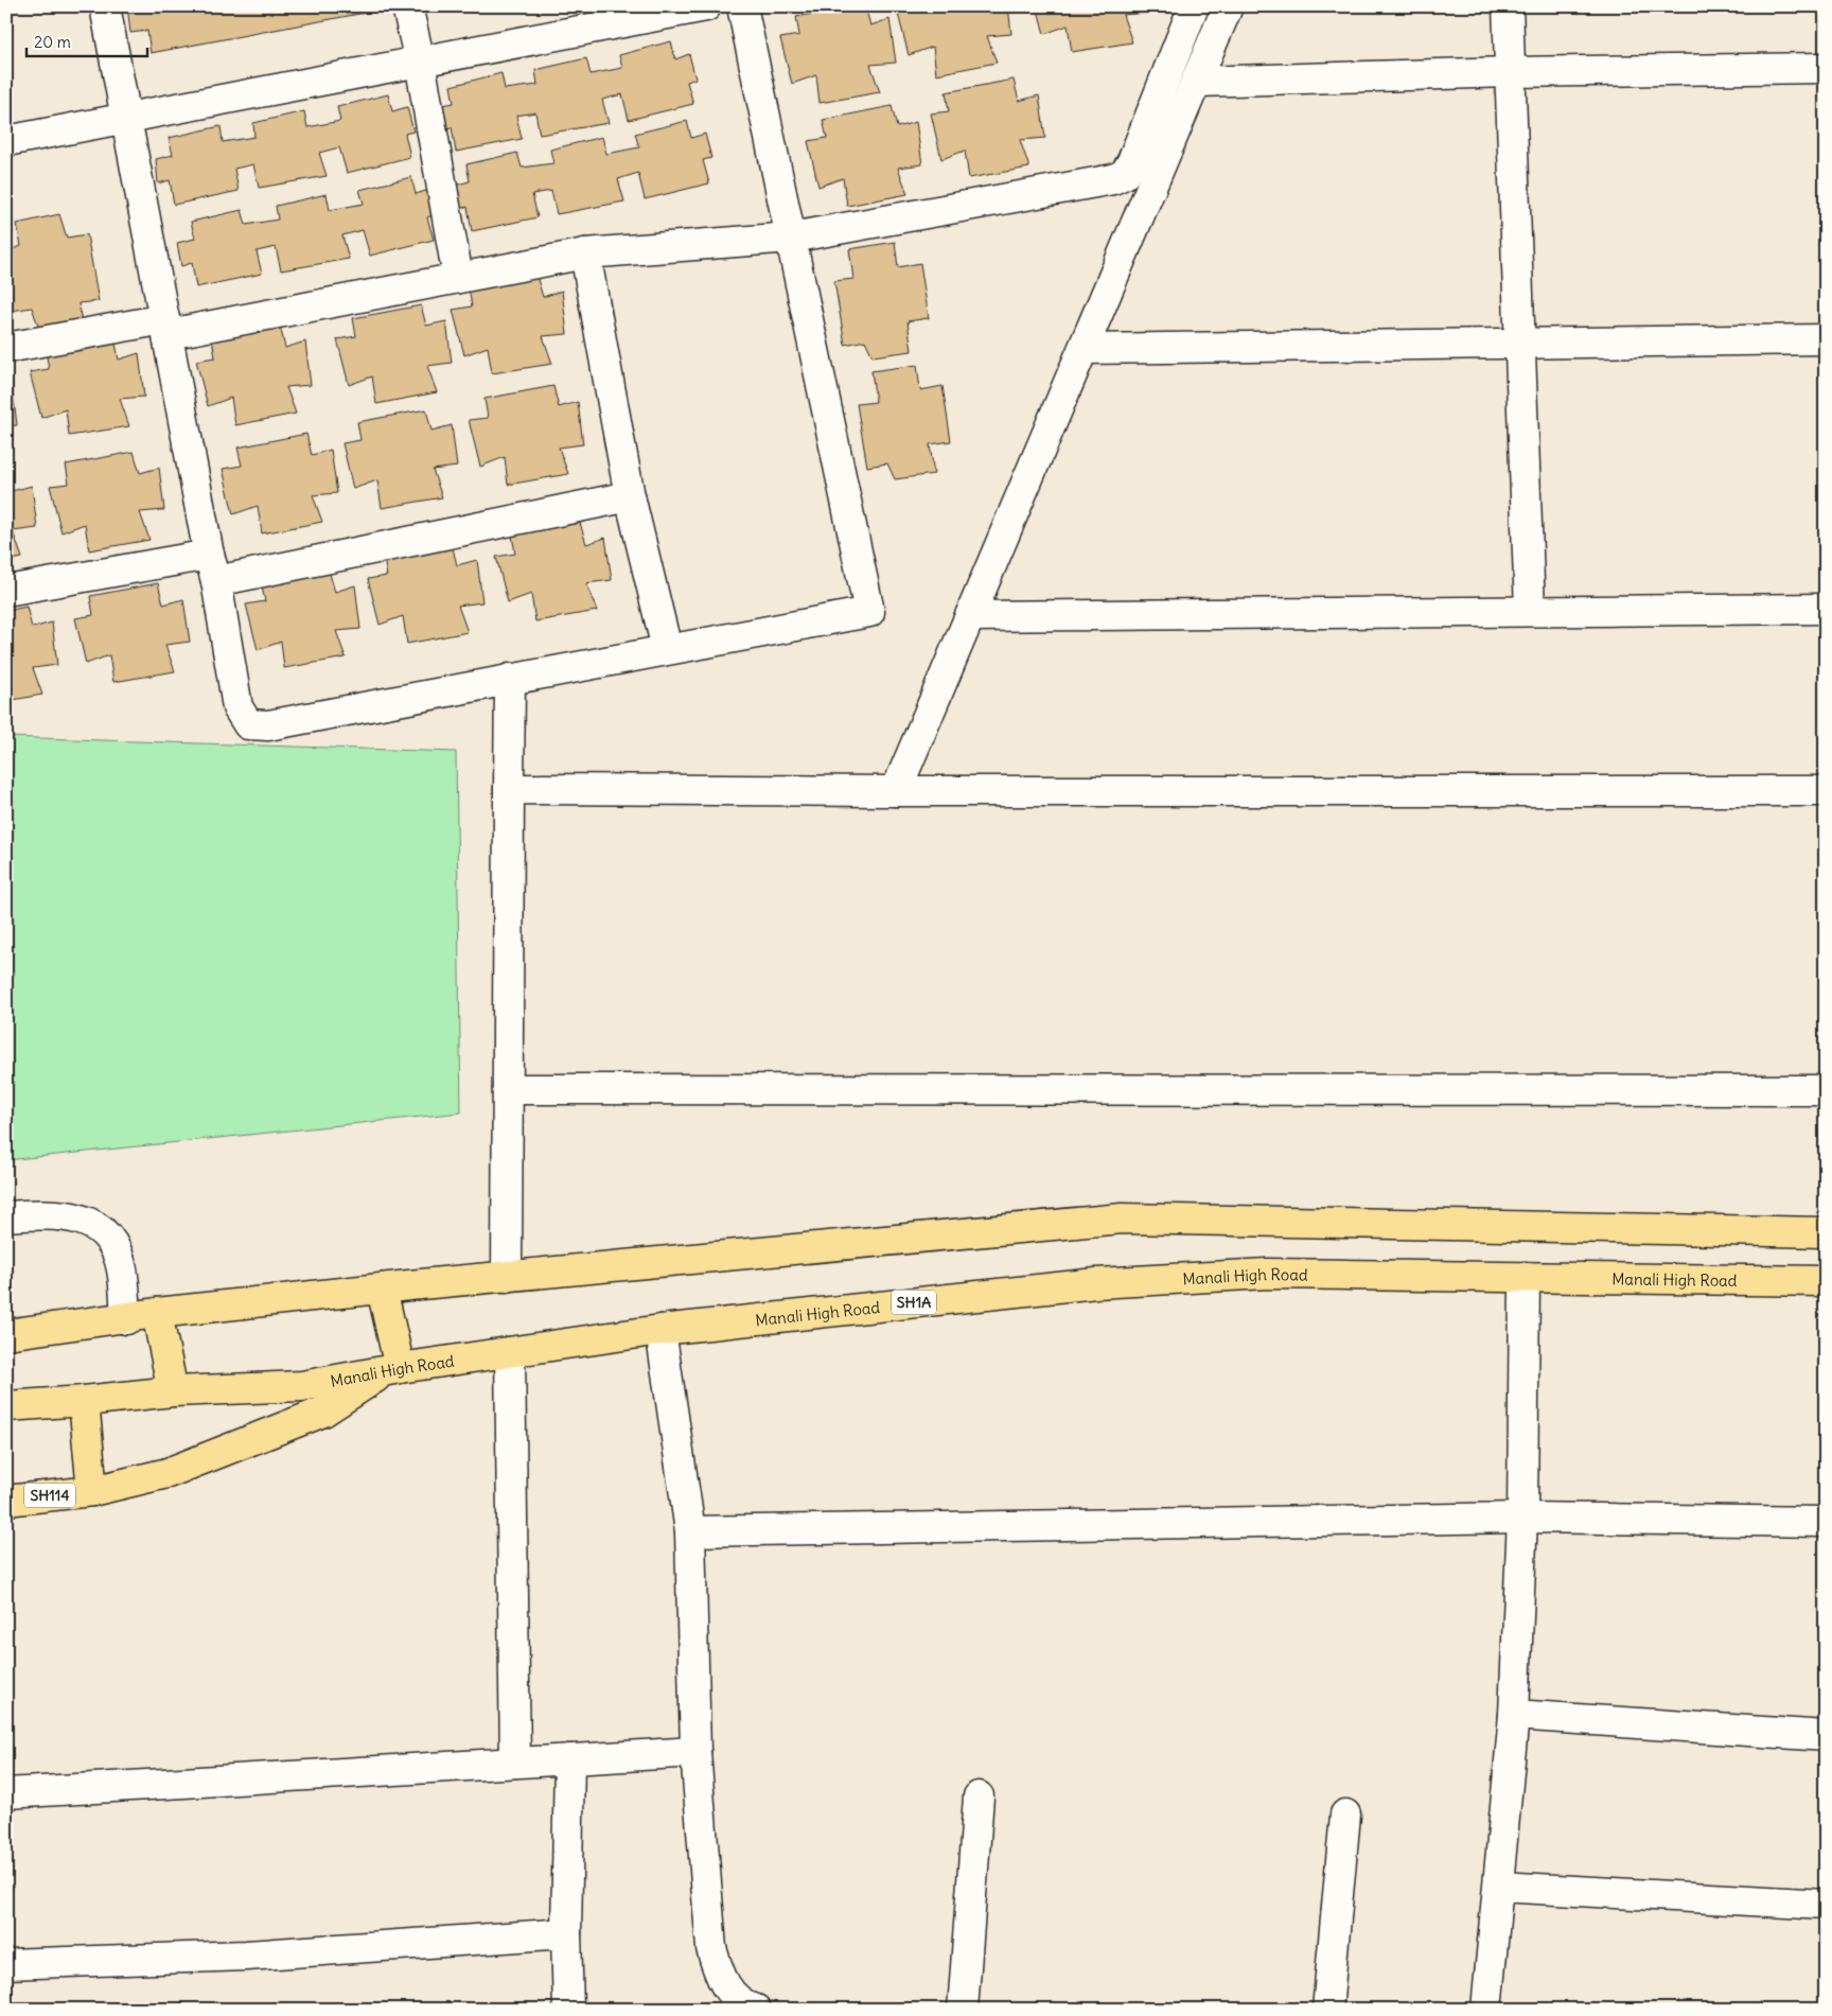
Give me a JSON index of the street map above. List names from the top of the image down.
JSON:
{
  "streets": {
    "main road": ["Manali High Road", "SH1A", "SH114"]
  },
  "scale_bar": "20 m"
}
